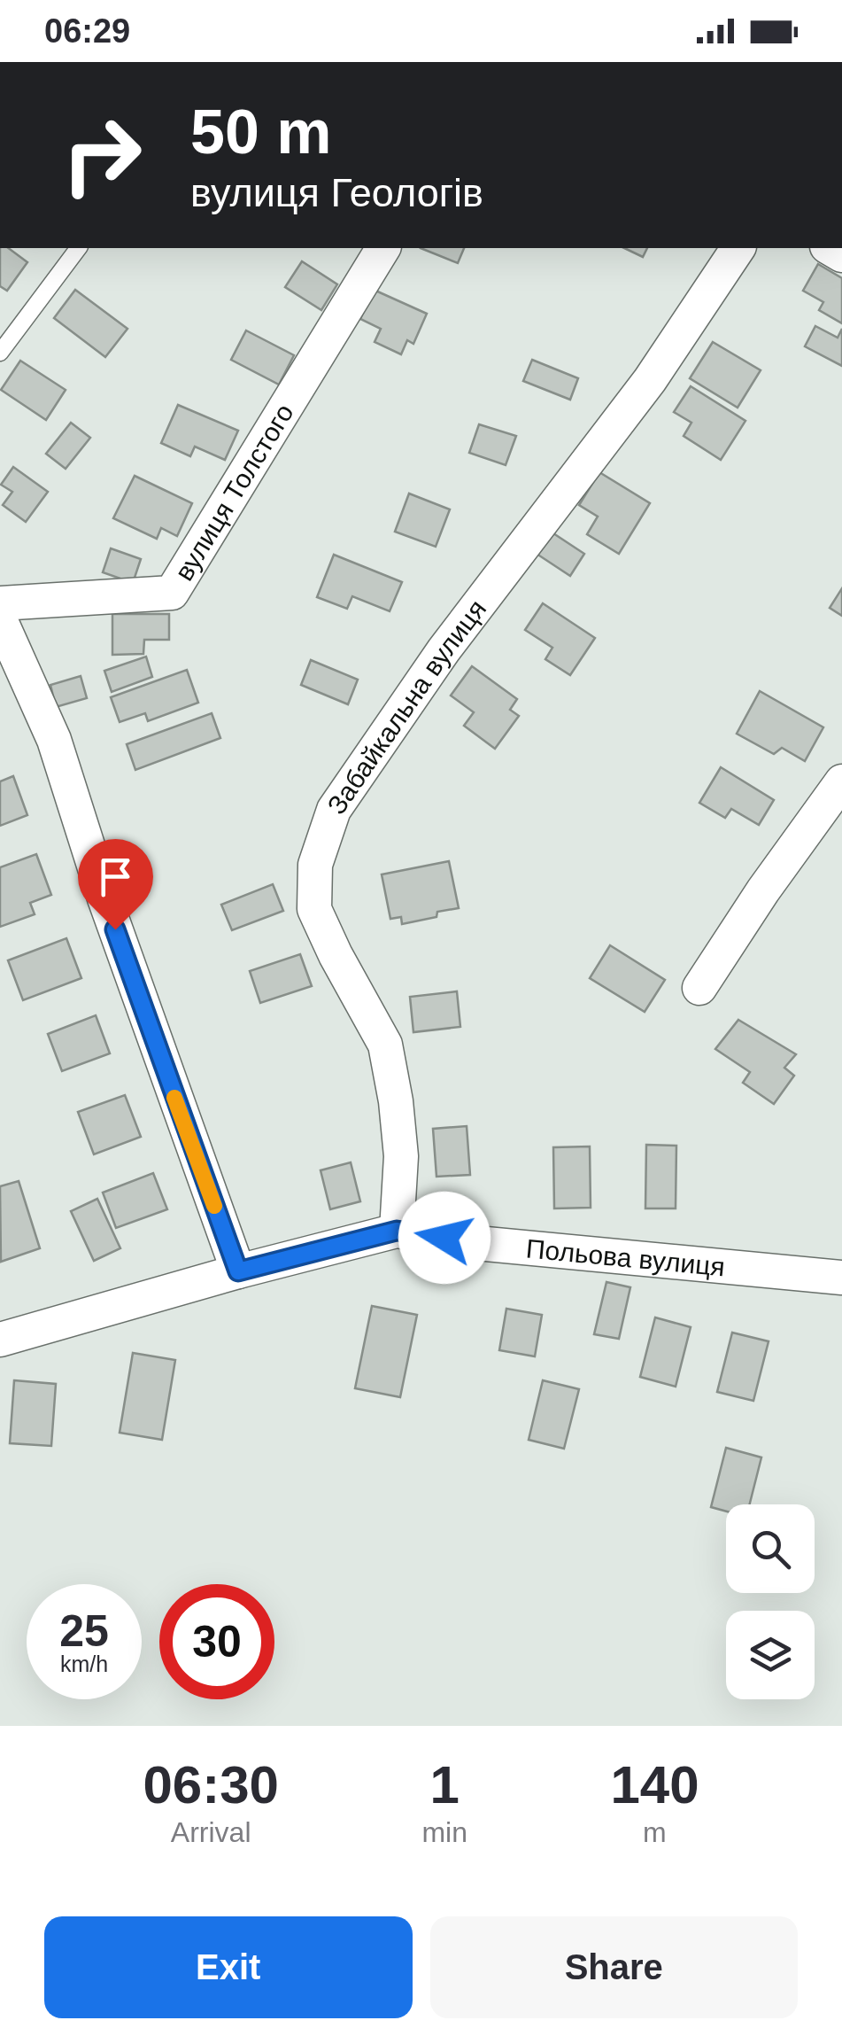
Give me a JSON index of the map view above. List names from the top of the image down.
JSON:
{
  "streets": {
    "street": ["вулиця Толстого", "Забайкальна вулиця", "Польова вулиця"]
  },
  "crossings": [
    ["Забайкальна вулиця", "Польова вулиця"]
  ],
  "page": {
    "status": "06:29",
    "turn": ["50 m", "вулиця Геологів"],
    "speed": "25 km/h",
    "limit": "30",
    "eta": [
      "06:30",
      "Arrival",
      "1",
      "min",
      "140",
      "m"
    ],
    "buttons": ["Exit", "Share"]
  }
}
